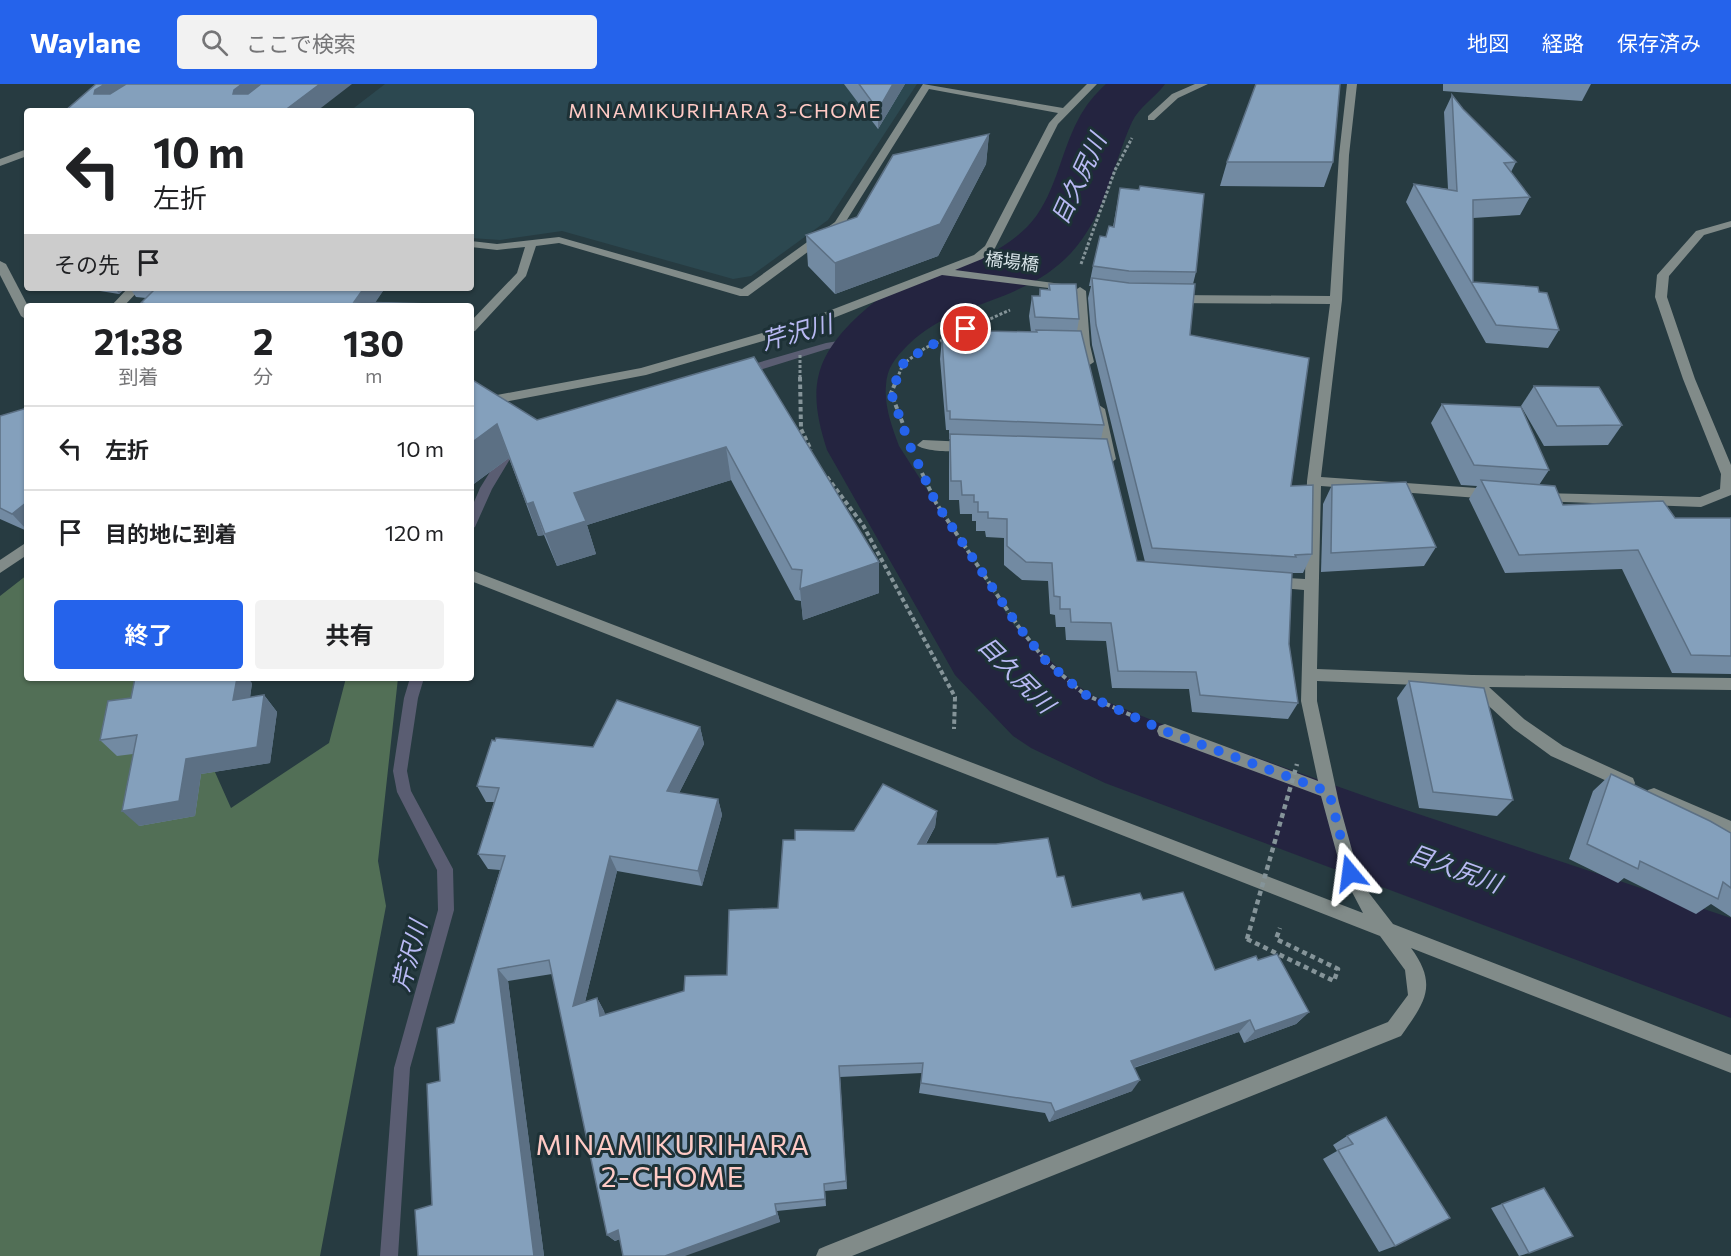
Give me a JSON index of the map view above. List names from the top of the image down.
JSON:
{
  "streets": {
    "street": ["橋場橋"]
  },
  "districts": ["MINAMIKURIHARA 3-CHOME", "MINAMIKURIHARA 2-CHOME"],
  "water": ["目久尻川", "芹沢川"],
  "page": {
    "header": "Waylane",
    "search": "ここで検索",
    "nav": ["地図", "経路", "保存済み"],
    "turn": ["10 m", "左折"],
    "then": "その先",
    "eta": [
      "21:38",
      "到着",
      "2",
      "分",
      "130",
      "m"
    ],
    "list": [
      {
        "name": "左折",
        "value": "10 m"
      },
      {
        "name": "目的地に到着",
        "value": "120 m"
      }
    ],
    "buttons": ["終了", "共有"]
  }
}
